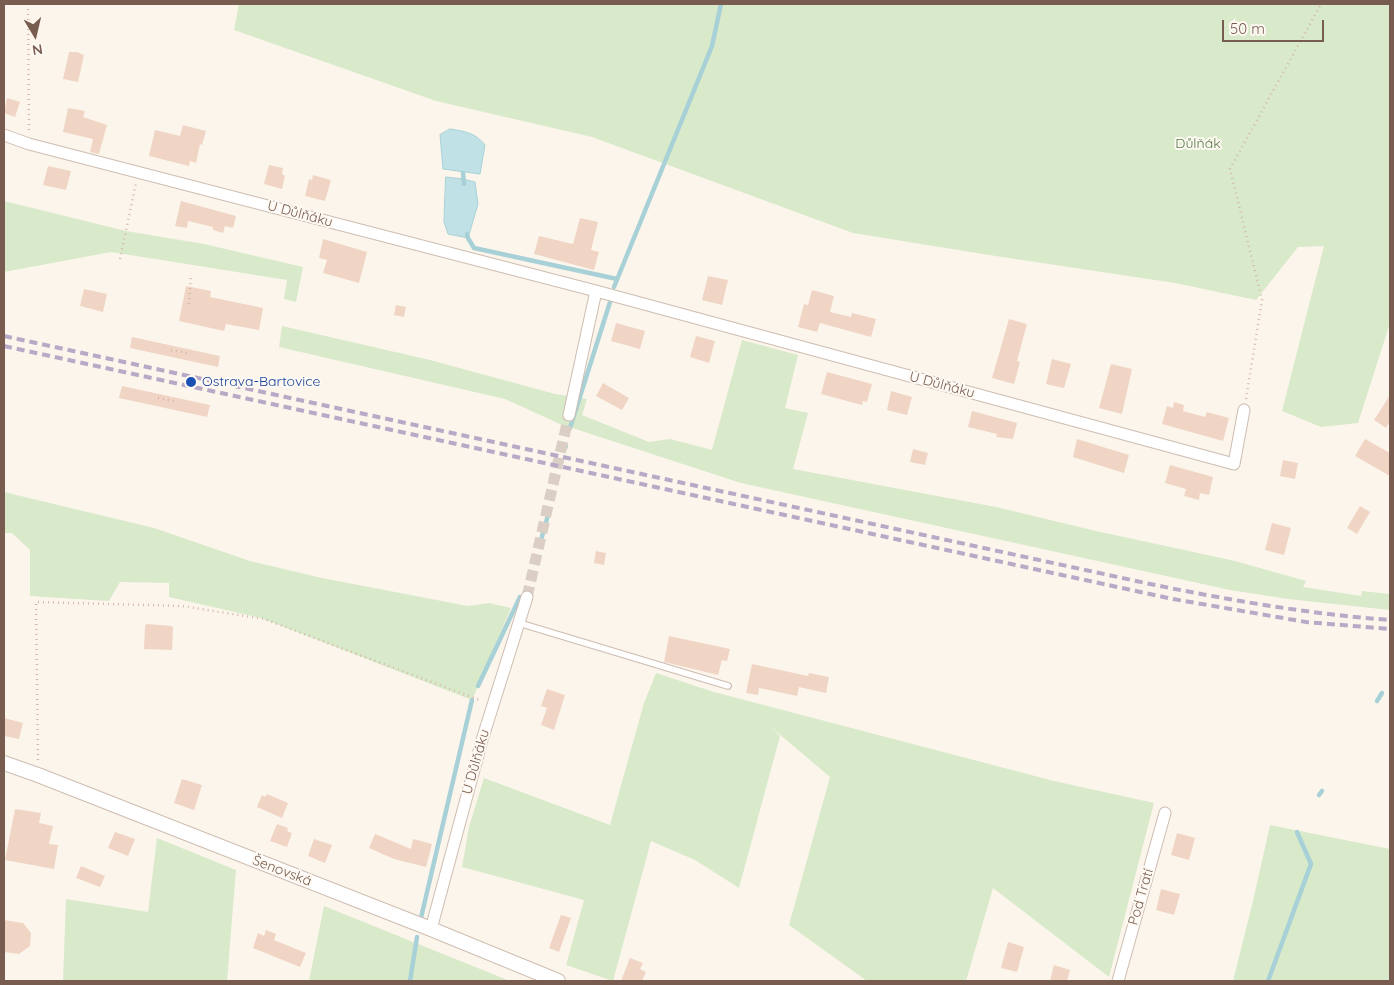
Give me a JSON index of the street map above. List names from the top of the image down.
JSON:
{
  "streets": {
    "street": ["U Důlňáku", "Šenovská", "Pod Tratí"]
  },
  "crossings": [
    ["U Důlňáku", "Šenovská"]
  ],
  "parks": ["Důlňák"],
  "places": ["Ostrava-Bartovice"],
  "scale_bar": "50 m",
  "north": "bottom"
}
